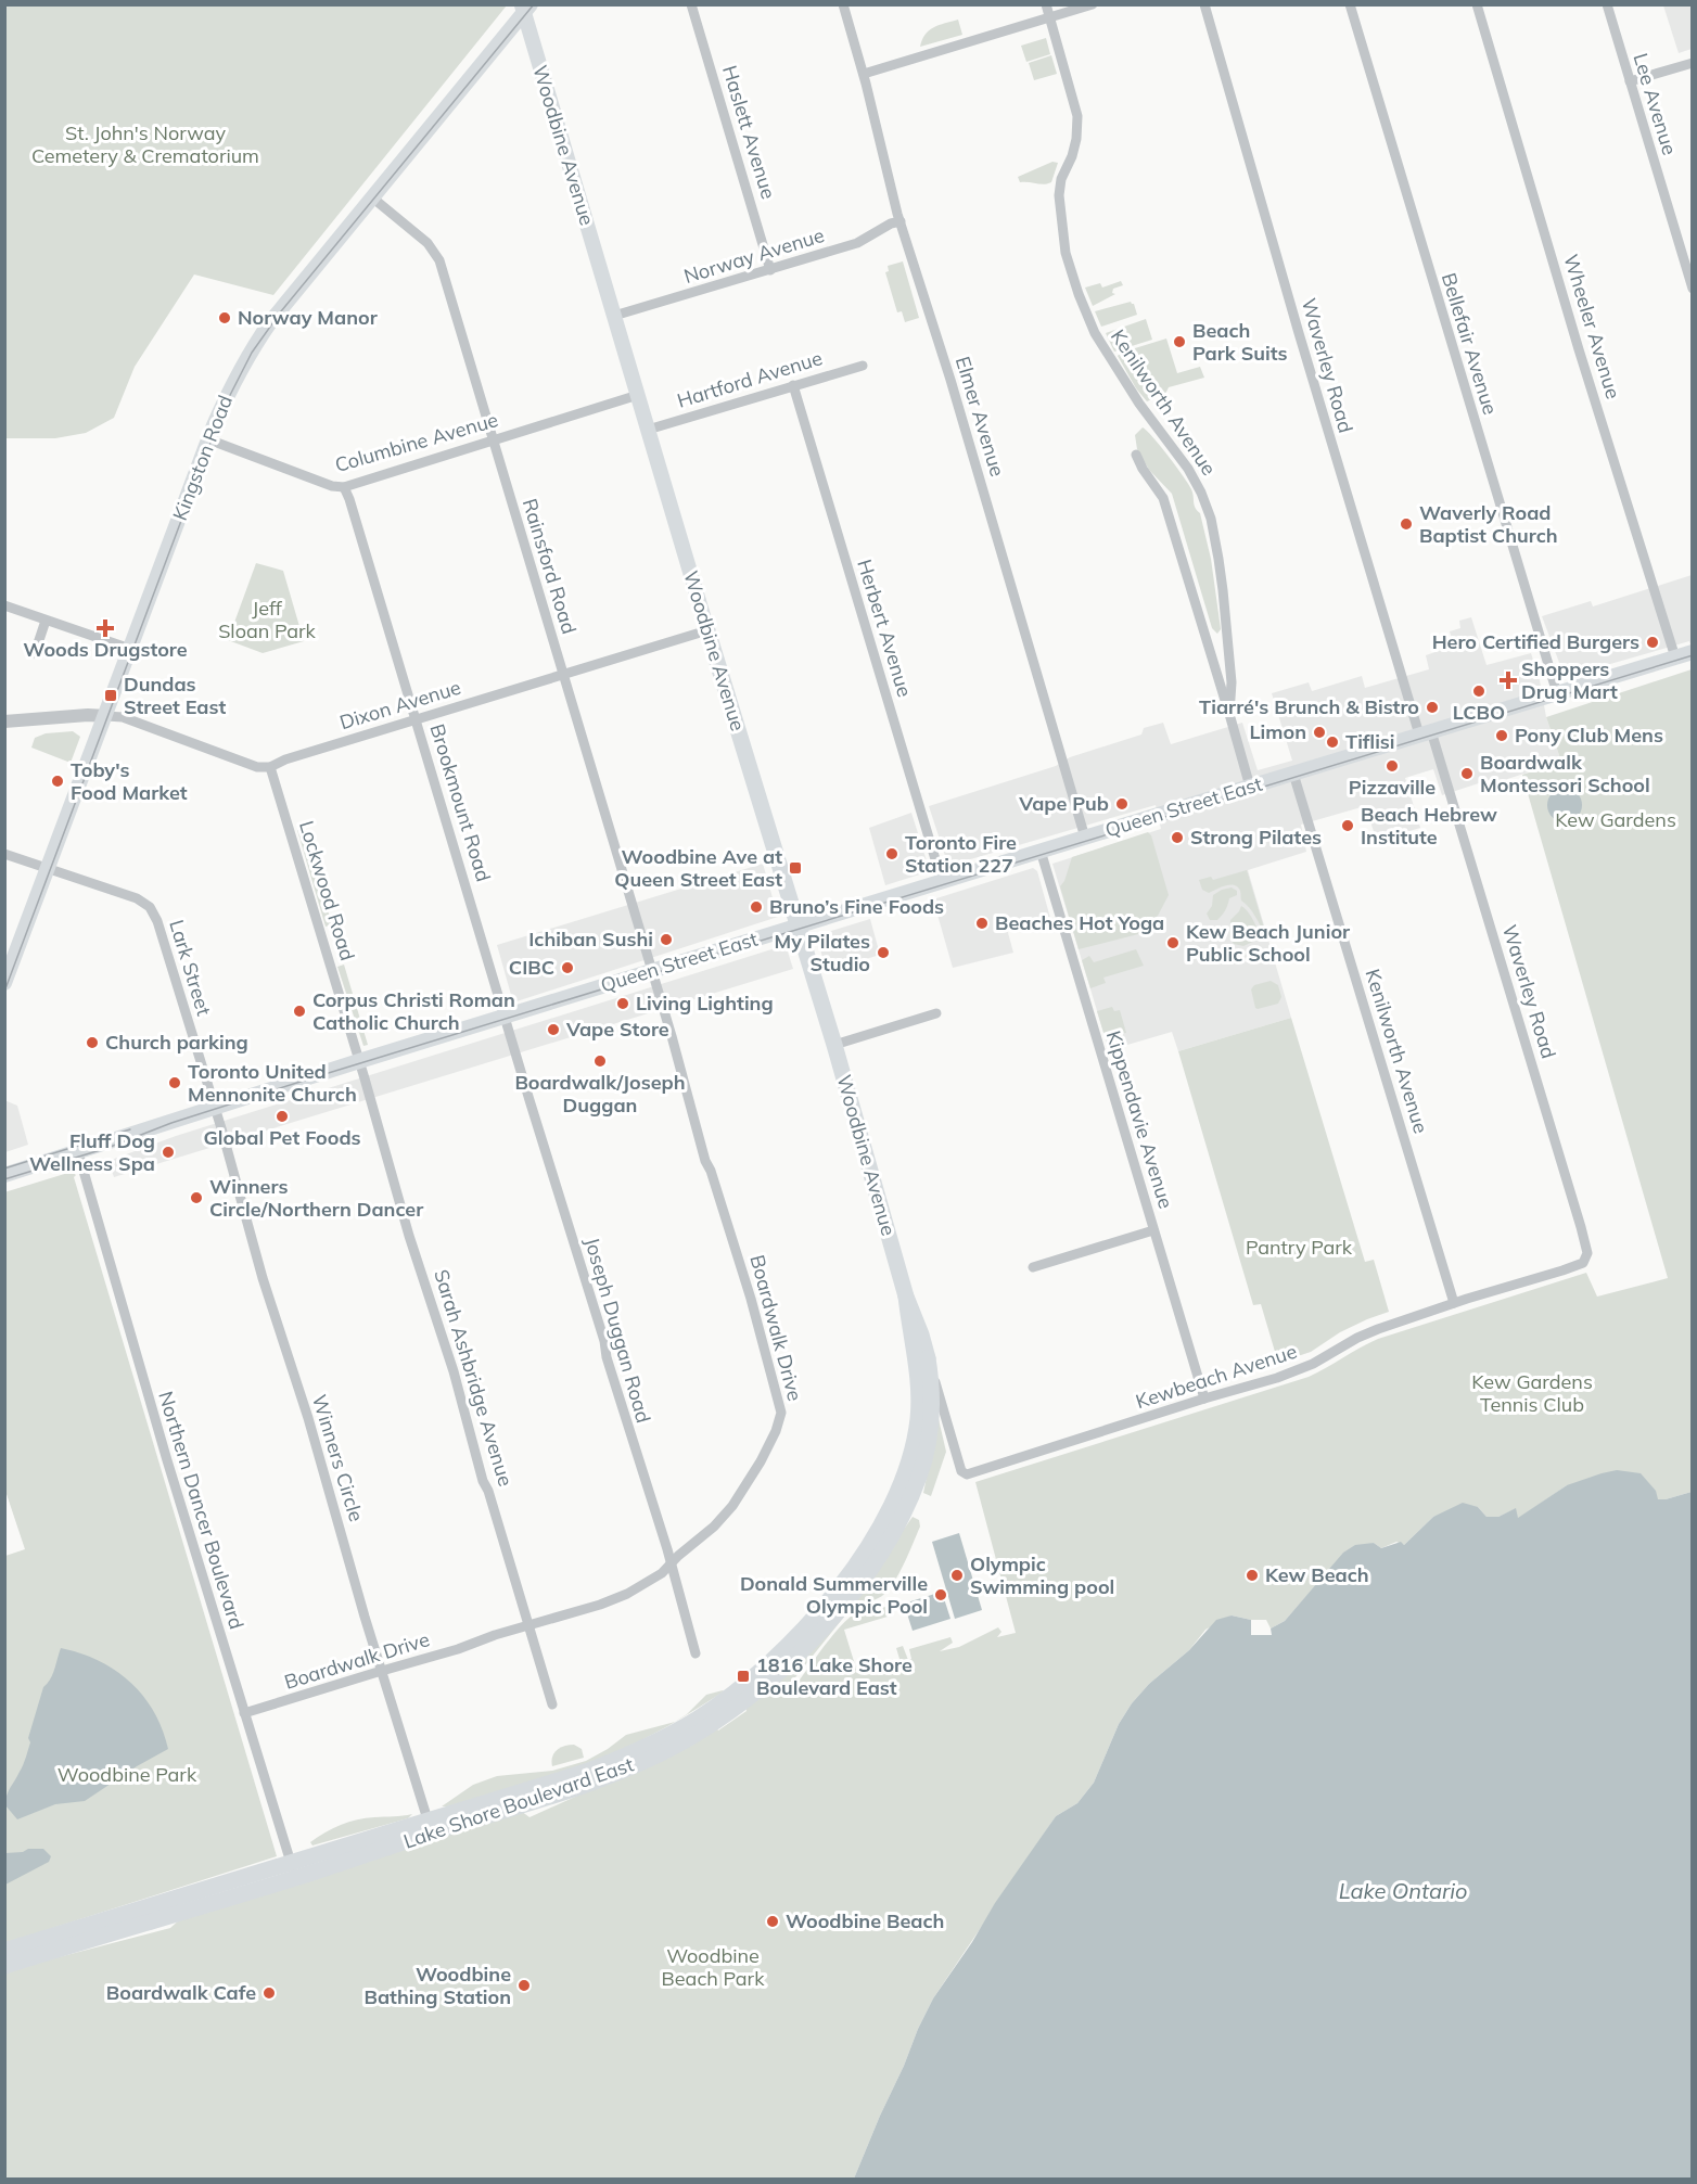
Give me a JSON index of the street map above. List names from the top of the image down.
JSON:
{
  "streets": {
    "main road": [
      "Woodbine Avenue",
      "Kingston Road",
      "Queen Street East",
      "Lake Shore Boulevard East"
    ],
    "street": [
      "Lee Avenue",
      "Haslett Avenue",
      "Norway Avenue",
      "Wheeler Avenue",
      "Bellefair Avenue",
      "Waverley Road",
      "Hartford Avenue",
      "Kenilworth Avenue",
      "Elmer Avenue",
      "Columbine Avenue",
      "Rainsford Road",
      "Herbert Avenue",
      "Dixon Avenue",
      "Brookmount Road",
      "Lockwood Road",
      "Lark Street",
      "Kippendavie Avenue",
      "Boardwalk Drive",
      "Joseph Duggan Road",
      "Kewbeach Avenue",
      "Sarah Ashbridge Avenue",
      "Winners Circle",
      "Northern Dancer Boulevard"
    ]
  },
  "crossings": [
    ["Haslett Avenue", "Norway Avenue"],
    ["Woodbine Avenue", "Norway Avenue"],
    ["Woodbine Avenue", "Hartford Avenue"],
    ["Woodbine Avenue", "Columbine Avenue"],
    ["Woodbine Avenue", "Kingston Road"],
    ["Woodbine Avenue", "Dixon Avenue"],
    ["Woodbine Avenue", "Queen Street East"],
    ["Woodbine Avenue", "Kewbeach Avenue"],
    ["Woodbine Avenue", "Lake Shore Boulevard East"],
    ["Norway Avenue", "Elmer Avenue"],
    ["Wheeler Avenue", "Queen Street East"],
    ["Bellefair Avenue", "Queen Street East"],
    ["Waverley Road", "Queen Street East"],
    ["Waverley Road", "Kewbeach Avenue"],
    ["Hartford Avenue", "Herbert Avenue"],
    ["Kenilworth Avenue", "Queen Street East"],
    ["Kenilworth Avenue", "Kewbeach Avenue"],
    ["Elmer Avenue", "Queen Street East"],
    ["Columbine Avenue", "Kingston Road"],
    ["Columbine Avenue", "Rainsford Road"],
    ["Columbine Avenue", "Brookmount Road"],
    ["Kingston Road", "Rainsford Road"],
    ["Kingston Road", "Lark Street"],
    ["Rainsford Road", "Dixon Avenue"],
    ["Rainsford Road", "Queen Street East"],
    ["Rainsford Road", "Boardwalk Drive"],
    ["Herbert Avenue", "Queen Street East"],
    ["Dixon Avenue", "Brookmount Road"],
    ["Dixon Avenue", "Lockwood Road"],
    ["Brookmount Road", "Queen Street East"],
    ["Brookmount Road", "Joseph Duggan Road"],
    ["Queen Street East", "Lockwood Road"],
    ["Queen Street East", "Lark Street"],
    ["Queen Street East", "Kippendavie Avenue"],
    ["Queen Street East", "Boardwalk Drive"],
    ["Queen Street East", "Joseph Duggan Road"],
    ["Queen Street East", "Sarah Ashbridge Avenue"],
    ["Queen Street East", "Winners Circle"],
    ["Queen Street East", "Northern Dancer Boulevard"],
    ["Lockwood Road", "Sarah Ashbridge Avenue"],
    ["Lark Street", "Winners Circle"],
    ["Kippendavie Avenue", "Kewbeach Avenue"],
    ["Boardwalk Drive", "Joseph Duggan Road"],
    ["Boardwalk Drive", "Sarah Ashbridge Avenue"],
    ["Boardwalk Drive", "Winners Circle"],
    ["Boardwalk Drive", "Northern Dancer Boulevard"],
    ["Winners Circle", "Lake Shore Boulevard East"],
    ["Northern Dancer Boulevard", "Lake Shore Boulevard East"]
  ],
  "water": ["Lake Ontario"],
  "parks": [
    "St. John's Norway Cemetery & Crematorium",
    "Jeff Sloan Park",
    "Kew Gardens",
    "Pantry Park",
    "Kew Gardens Tennis Club",
    "Woodbine Park",
    "Woodbine Beach Park"
  ],
  "places": {
    "other": [
      "Norway Manor",
      "Beach Park Suits",
      "Waverly Road Baptist Church",
      "Hero Certified Burgers",
      "LCBO",
      "Tiarré's Brunch & Bistro",
      "Limon",
      "Pony Club Mens",
      "Tiflisi",
      "Pizzaville",
      "Boardwalk Montessori School",
      "Toby's Food Market",
      "Vape Pub",
      "Beach Hebrew Institute",
      "Strong Pilates",
      "Toronto Fire Station 227",
      "Bruno’s Fine Foods",
      "Beaches Hot Yoga",
      "Ichiban Sushi",
      "Kew Beach Junior Public School",
      "My Pilates Studio",
      "CIBC",
      "Living Lighting",
      "Corpus Christi Roman Catholic Church",
      "Vape Store",
      "Church parking",
      "Boardwalk/Joseph Duggan",
      "Toronto United Mennonite Church",
      "Global Pet Foods",
      "Fluff Dog Wellness Spa",
      "Winners Circle/Northern Dancer",
      "Olympic Swimming pool",
      "Kew Beach",
      "Donald Summerville Olympic Pool",
      "Woodbine Beach",
      "Woodbine Bathing Station",
      "Boardwalk Cafe"
    ],
    "health": ["Woods Drugstore", "Shoppers Drug Mart"],
    "transit": ["Dundas Street East", "Woodbine Ave at Queen Street East", "1816 Lake Shore Boulevard East"]
  }
}
